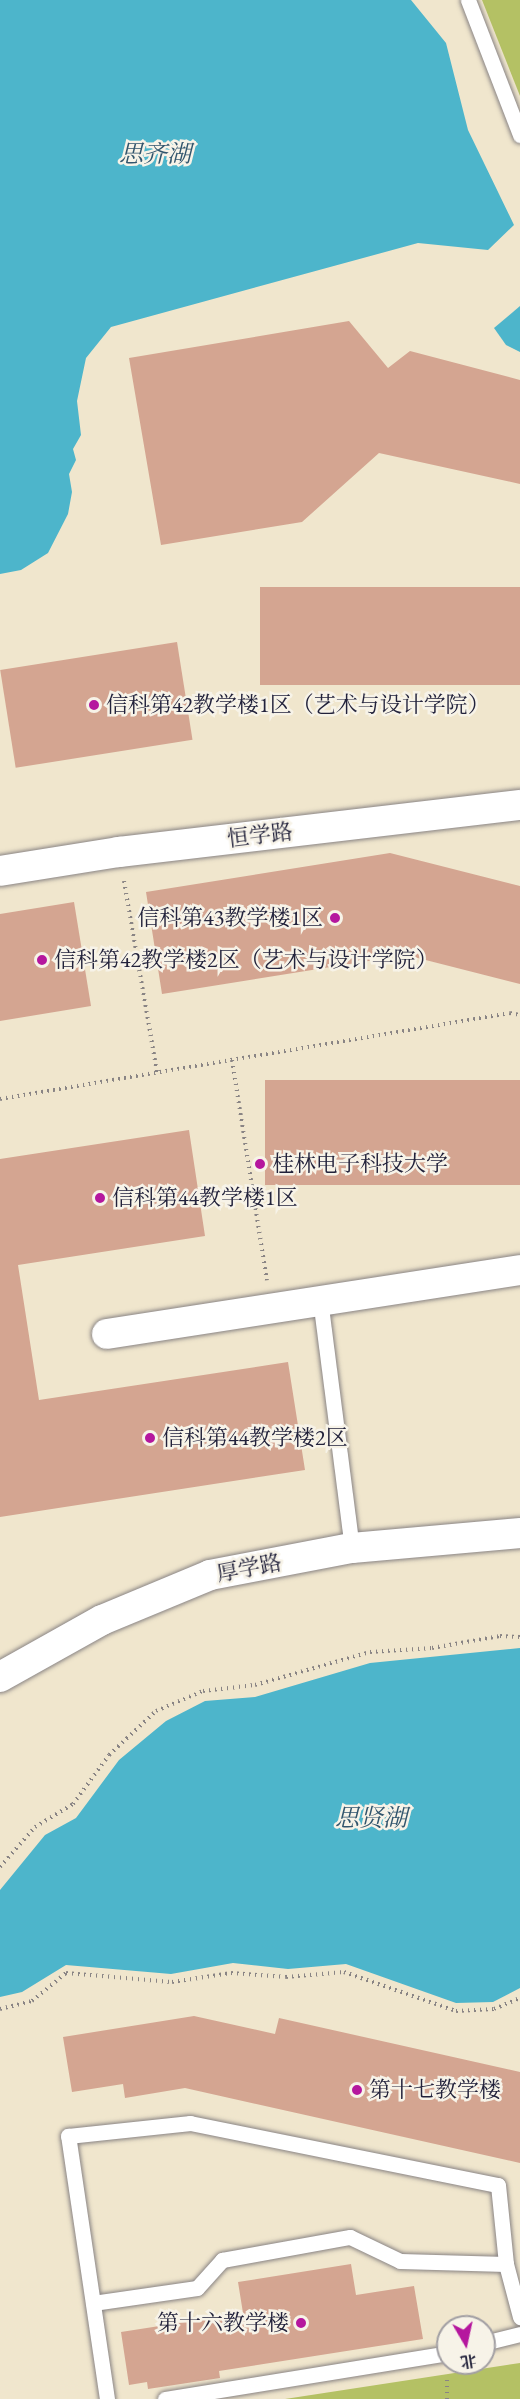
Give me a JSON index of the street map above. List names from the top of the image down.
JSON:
{
  "streets": {
    "street": ["恒学路", "厚学路"]
  },
  "water": ["思齐湖", "思贤湖"],
  "places": [
    "信科第42教学楼1区（艺术与设计学院）",
    "信科第43教学楼1区",
    "信科第42教学楼2区（艺术与设计学院）",
    "桂林电子科技大学",
    "信科第44教学楼1区",
    "信科第44教学楼2区",
    "第十七教学楼",
    "第十六教学楼"
  ],
  "north": "bottom"
}
